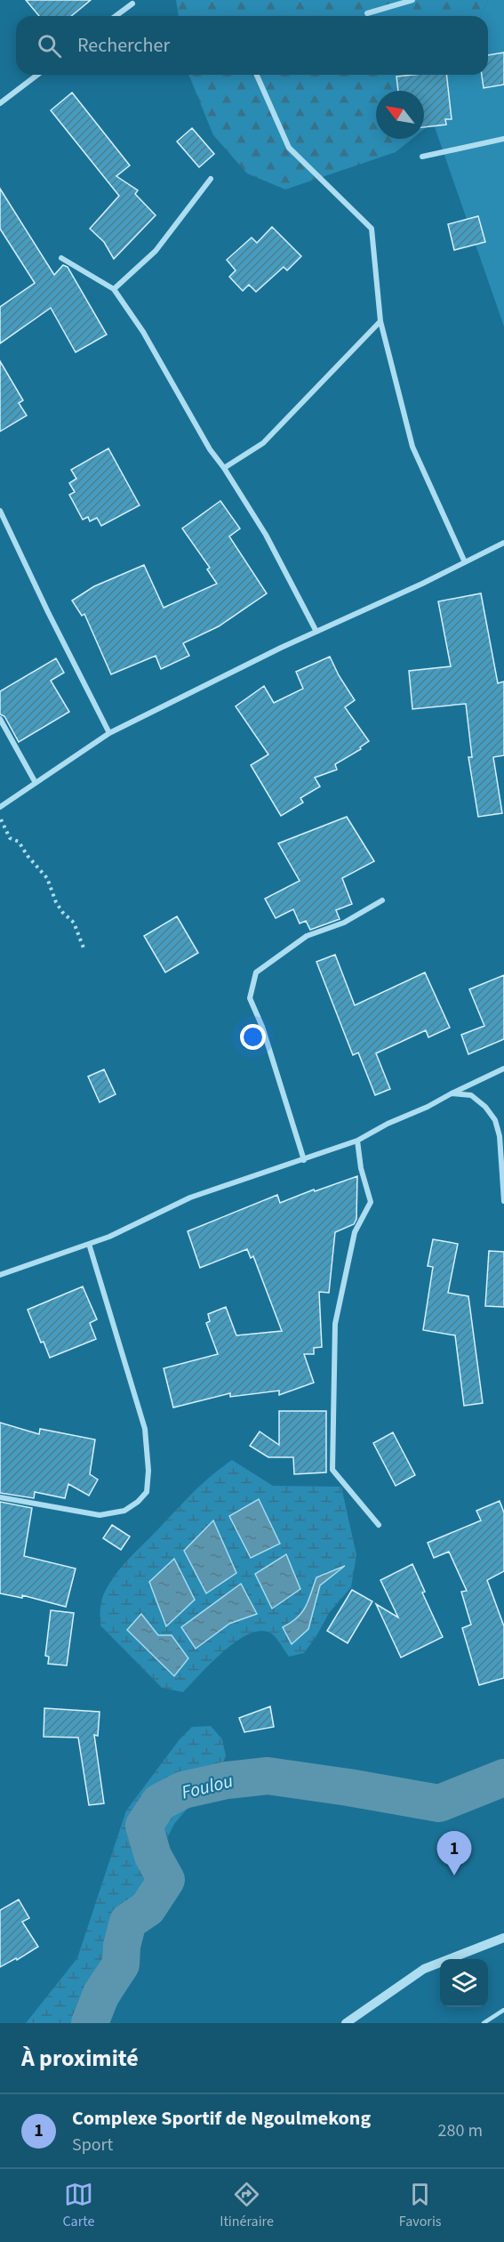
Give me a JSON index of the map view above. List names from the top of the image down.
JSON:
{
  "water": ["Foulou"],
  "north": "top left",
  "page": {
    "search": "Rechercher",
    "pins": "1",
    "heading": "À proximité",
    "list": [
      {
        "mark": "1",
        "name": "Complexe Sportif de Ngoulmekong",
        "note": "Sport",
        "value": "280 m"
      }
    ],
    "nav": ["Carte", "Itinéraire", "Favoris"]
  }
}
